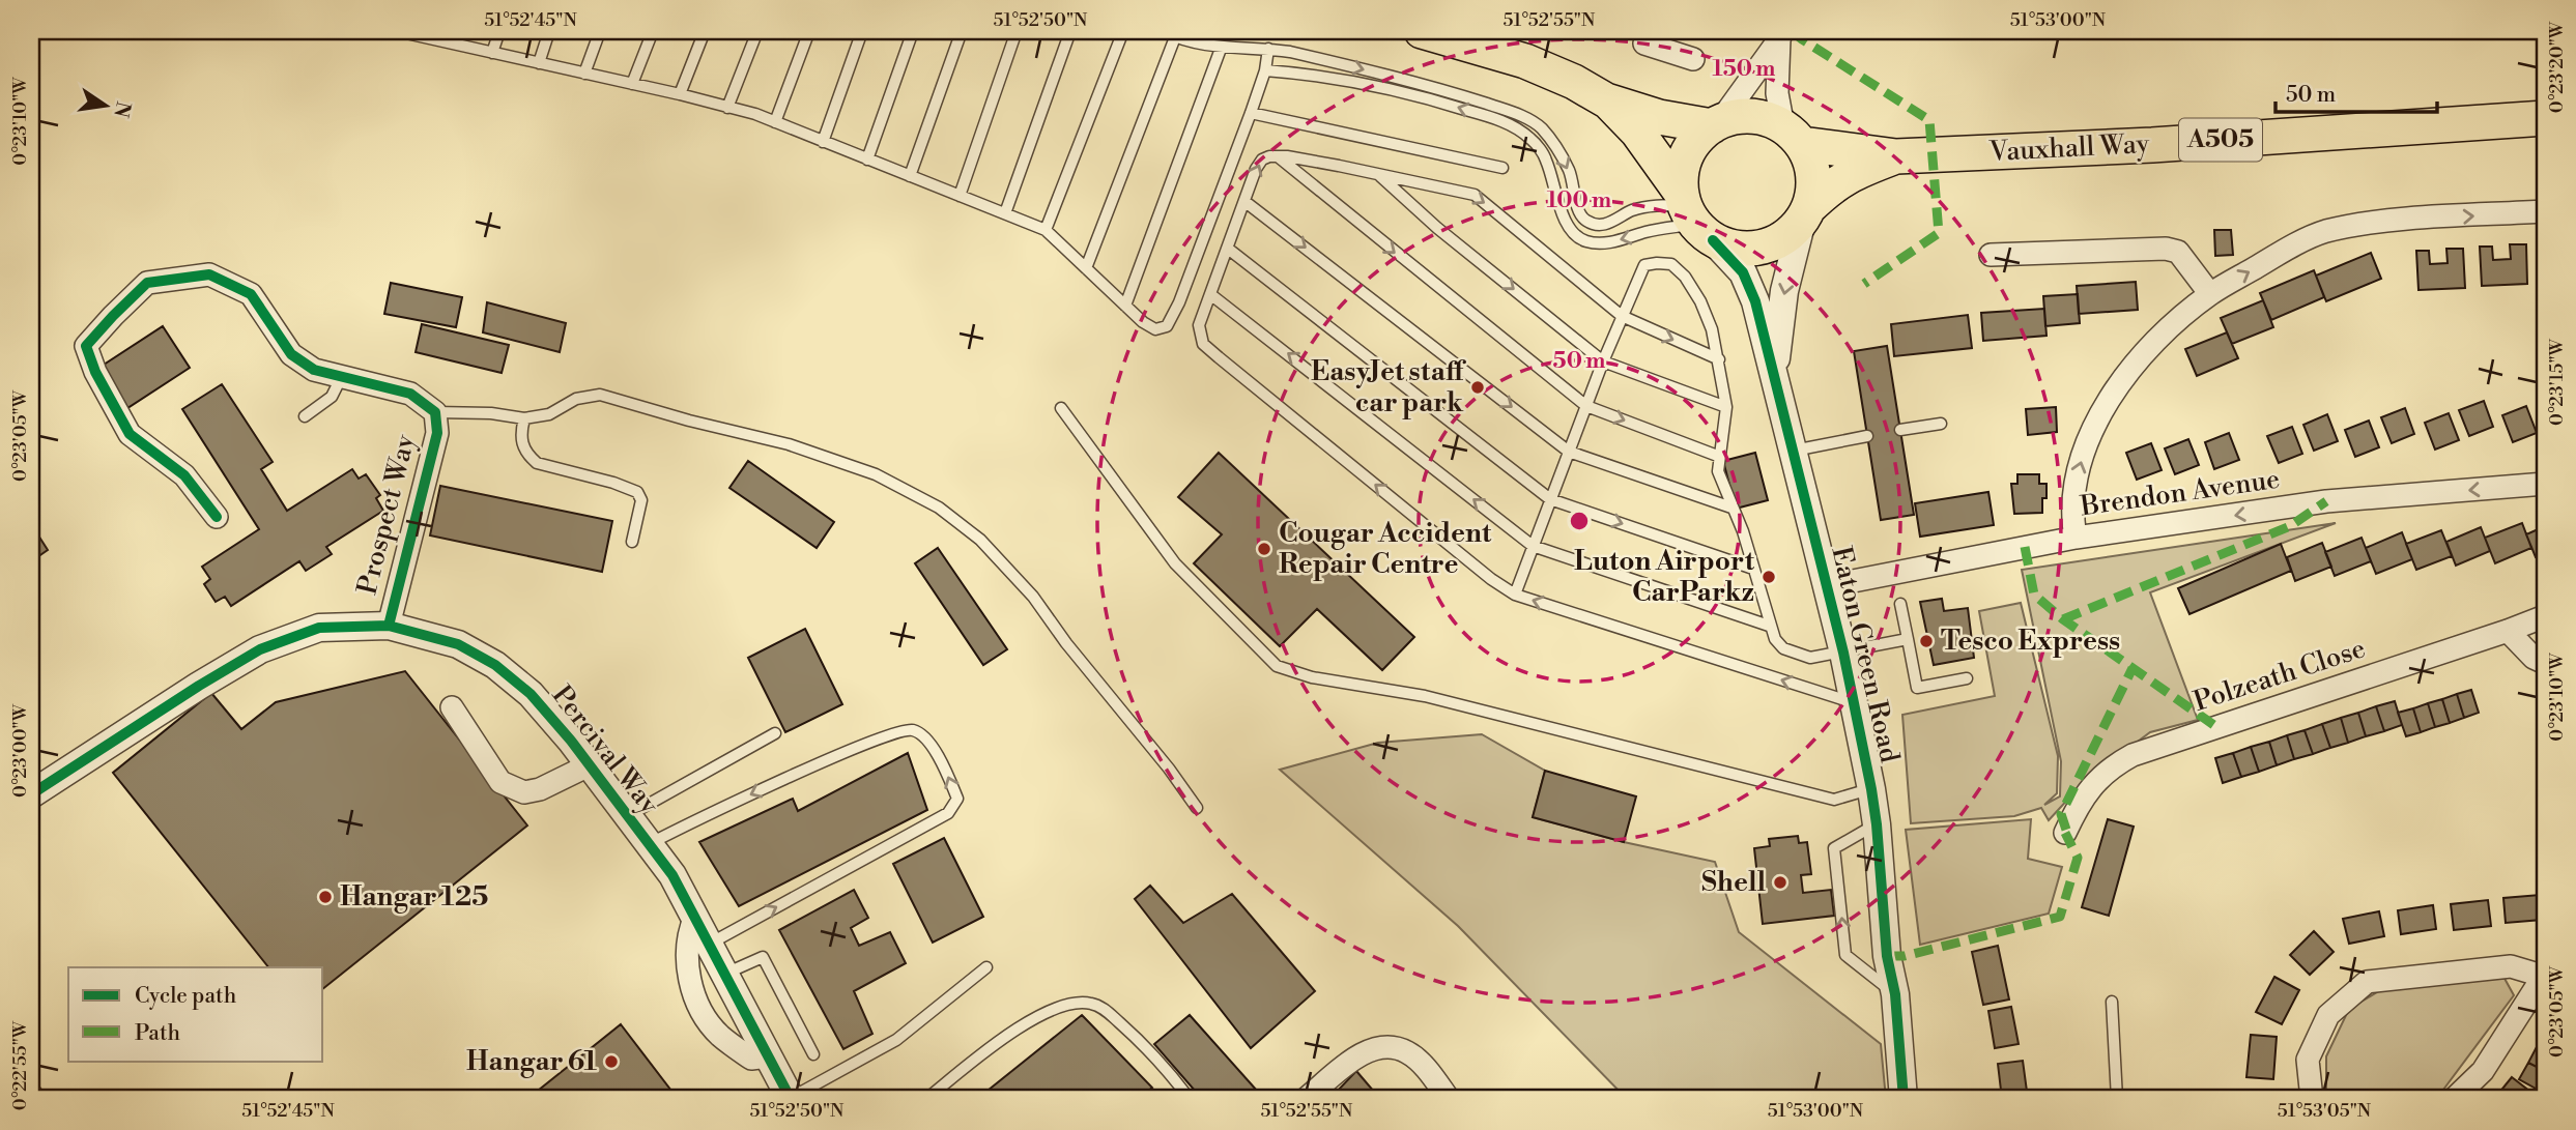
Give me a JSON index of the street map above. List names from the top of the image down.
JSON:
{
  "streets": {
    "main road": ["A505", "Vauxhall Way"],
    "street": [
      "Brendon Avenue",
      "Prospect Way",
      "Eaton Green Road",
      "Polzeath Close",
      "Percival Way"
    ]
  },
  "crossings": [
    ["Vauxhall Way", "Eaton Green Road"],
    ["Brendon Avenue", "Eaton Green Road"],
    ["Prospect Way", "Percival Way"]
  ],
  "one_way": ["Brendon Avenue"],
  "places": [
    "EasyJet staff car park",
    "Cougar Accident Repair Centre",
    "Luton Airport CarParkz",
    "Tesco Express",
    "Shell",
    "Hangar 125",
    "Hangar 61"
  ],
  "legend": ["Cycle path", "Path"],
  "scale_bar": "50 m",
  "north": "right",
  "coordinates": [
    "51°52'45\"N",
    "51°52'50\"N",
    "51°52'55\"N",
    "51°53'00\"N",
    "0°23'20\"W",
    "0°23'10\"W",
    "0°23'15\"W",
    "0°23'05\"W",
    "0°23'00\"W",
    "0°22'55\"W",
    "51°53'05\"N"
  ],
  "rings": ["150 m", "100 m", "50 m"]
}
